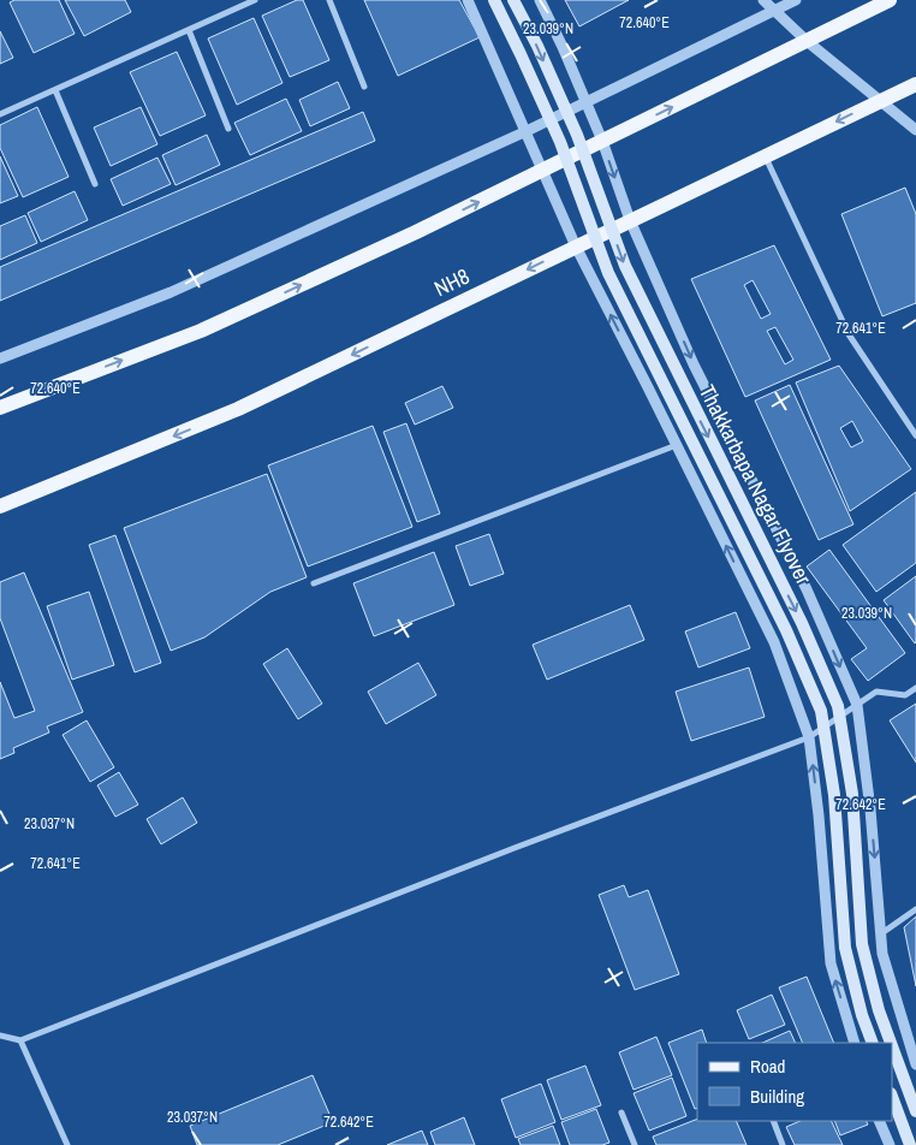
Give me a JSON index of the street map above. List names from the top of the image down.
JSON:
{
  "streets": {
    "main road": ["NH8", "Thakkarbapa Nagar Flyover"]
  },
  "legend": ["Road", "Building"],
  "coordinates": [
    "72.640°E",
    "23.039°N",
    "72.641°E",
    "72.642°E",
    "23.037°N"
  ]
}
